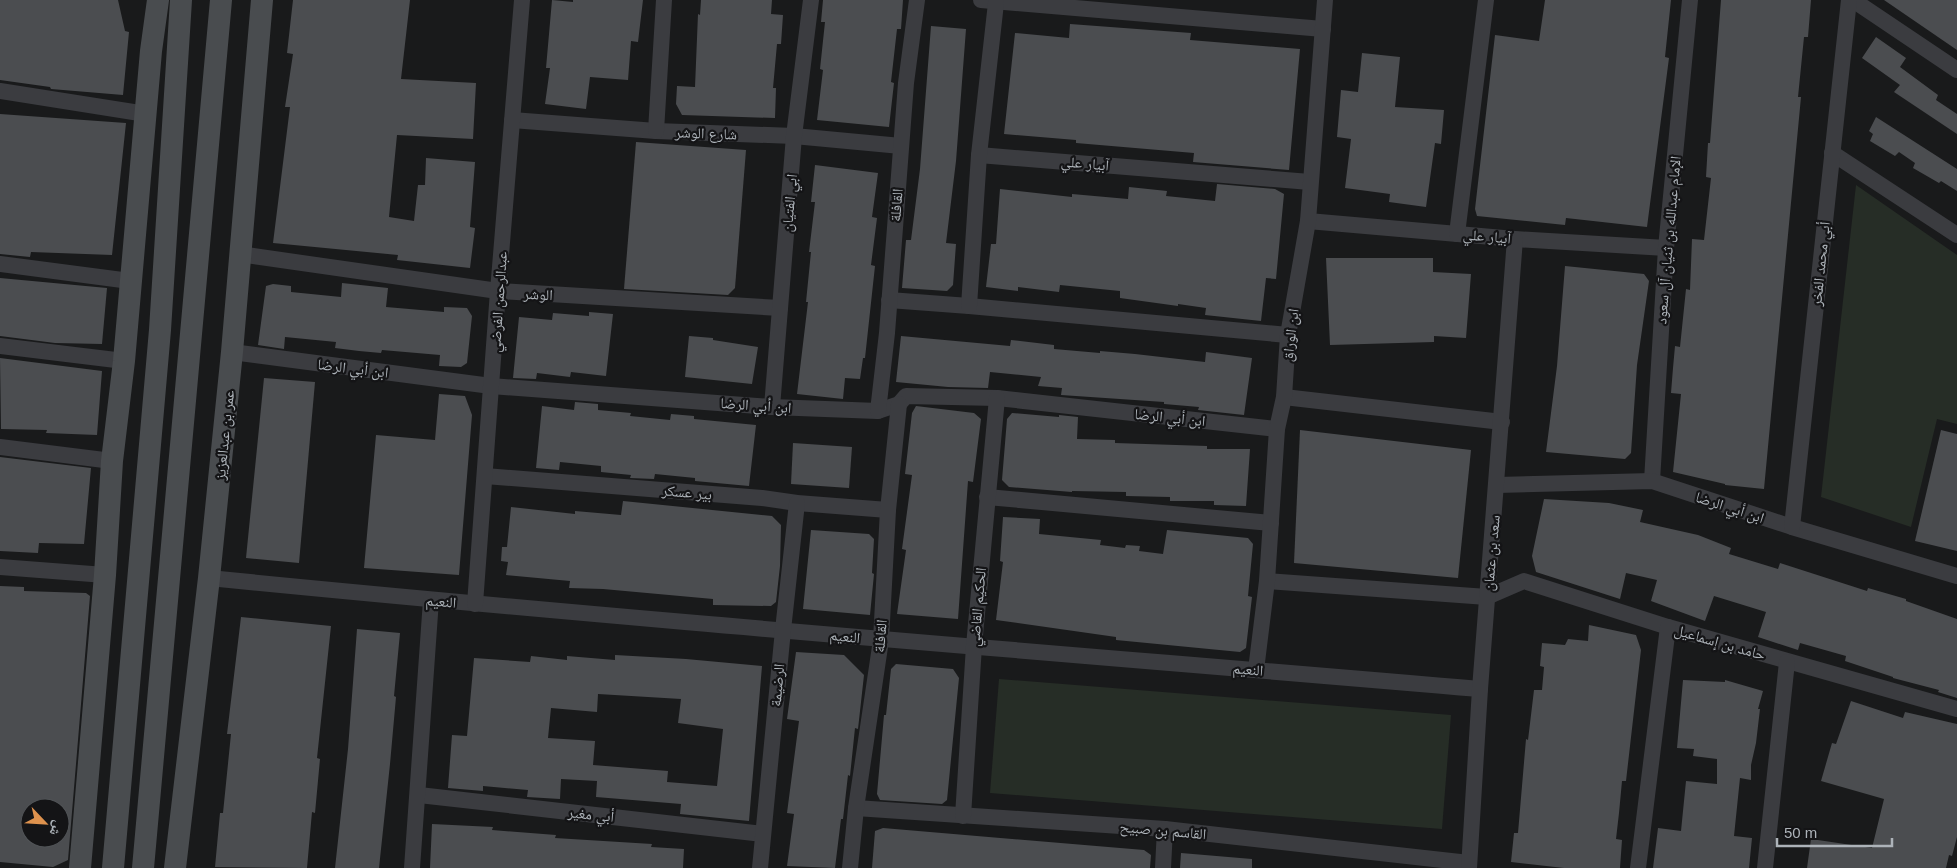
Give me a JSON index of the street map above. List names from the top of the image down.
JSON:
{
  "streets": {
    "street": [
      "شارع الوشر",
      "آبيار علي",
      "ابي الفتيان",
      "القافلة",
      "الإمام عبدالله بن ثنيان آل سعود",
      "أبي محمد الفخر",
      "الوشر",
      "عبدالرحمن الفرضي",
      "ابن الوراق",
      "ابن أبي الرضا",
      "عمر بن عبدالعزيز",
      "بير عسكر",
      "سعد بن عثمان",
      "النعيم",
      "الحكيم القاضي",
      "حامد بن إسماعيل",
      "الرضيمة",
      "أبي مغير",
      "القاسم بن صبيح"
    ]
  },
  "crossings": [
    ["شارع الوشر", "ابي الفتيان"],
    ["شارع الوشر", "القافلة"],
    ["شارع الوشر", "عبدالرحمن الفرضي"],
    ["آبيار علي", "الإمام عبدالله بن ثنيان آل سعود"],
    ["آبيار علي", "ابن الوراق"],
    ["آبيار علي", "سعد بن عثمان"],
    ["ابي الفتيان", "الوشر"],
    ["ابي الفتيان", "ابن أبي الرضا"],
    ["القافلة", "ابن أبي الرضا"],
    ["القافلة", "بير عسكر"],
    ["القافلة", "النعيم"],
    ["القافلة", "القاسم بن صبيح"],
    ["الإمام عبدالله بن ثنيان آل سعود", "ابن أبي الرضا"],
    ["أبي محمد الفخر", "ابن أبي الرضا"],
    ["الوشر", "عبدالرحمن الفرضي"],
    ["الوشر", "عمر بن عبدالعزيز"],
    ["عبدالرحمن الفرضي", "ابن أبي الرضا"],
    ["عبدالرحمن الفرضي", "بير عسكر"],
    ["عبدالرحمن الفرضي", "النعيم"],
    ["ابن الوراق", "ابن أبي الرضا"],
    ["ابن الوراق", "النعيم"],
    ["ابن أبي الرضا", "عمر بن عبدالعزيز"],
    ["ابن أبي الرضا", "سعد بن عثمان"],
    ["ابن أبي الرضا", "الحكيم القاضي"],
    ["عمر بن عبدالعزيز", "النعيم"],
    ["بير عسكر", "الرضيمة"],
    ["سعد بن عثمان", "النعيم"],
    ["سعد بن عثمان", "حامد بن إسماعيل"],
    ["سعد بن عثمان", "القاسم بن صبيح"],
    ["النعيم", "الحكيم القاضي"],
    ["النعيم", "الرضيمة"],
    ["الحكيم القاضي", "القاسم بن صبيح"],
    ["الرضيمة", "أبي مغير"]
  ],
  "scale_bar": "50 m",
  "north": "bottom right"
}
